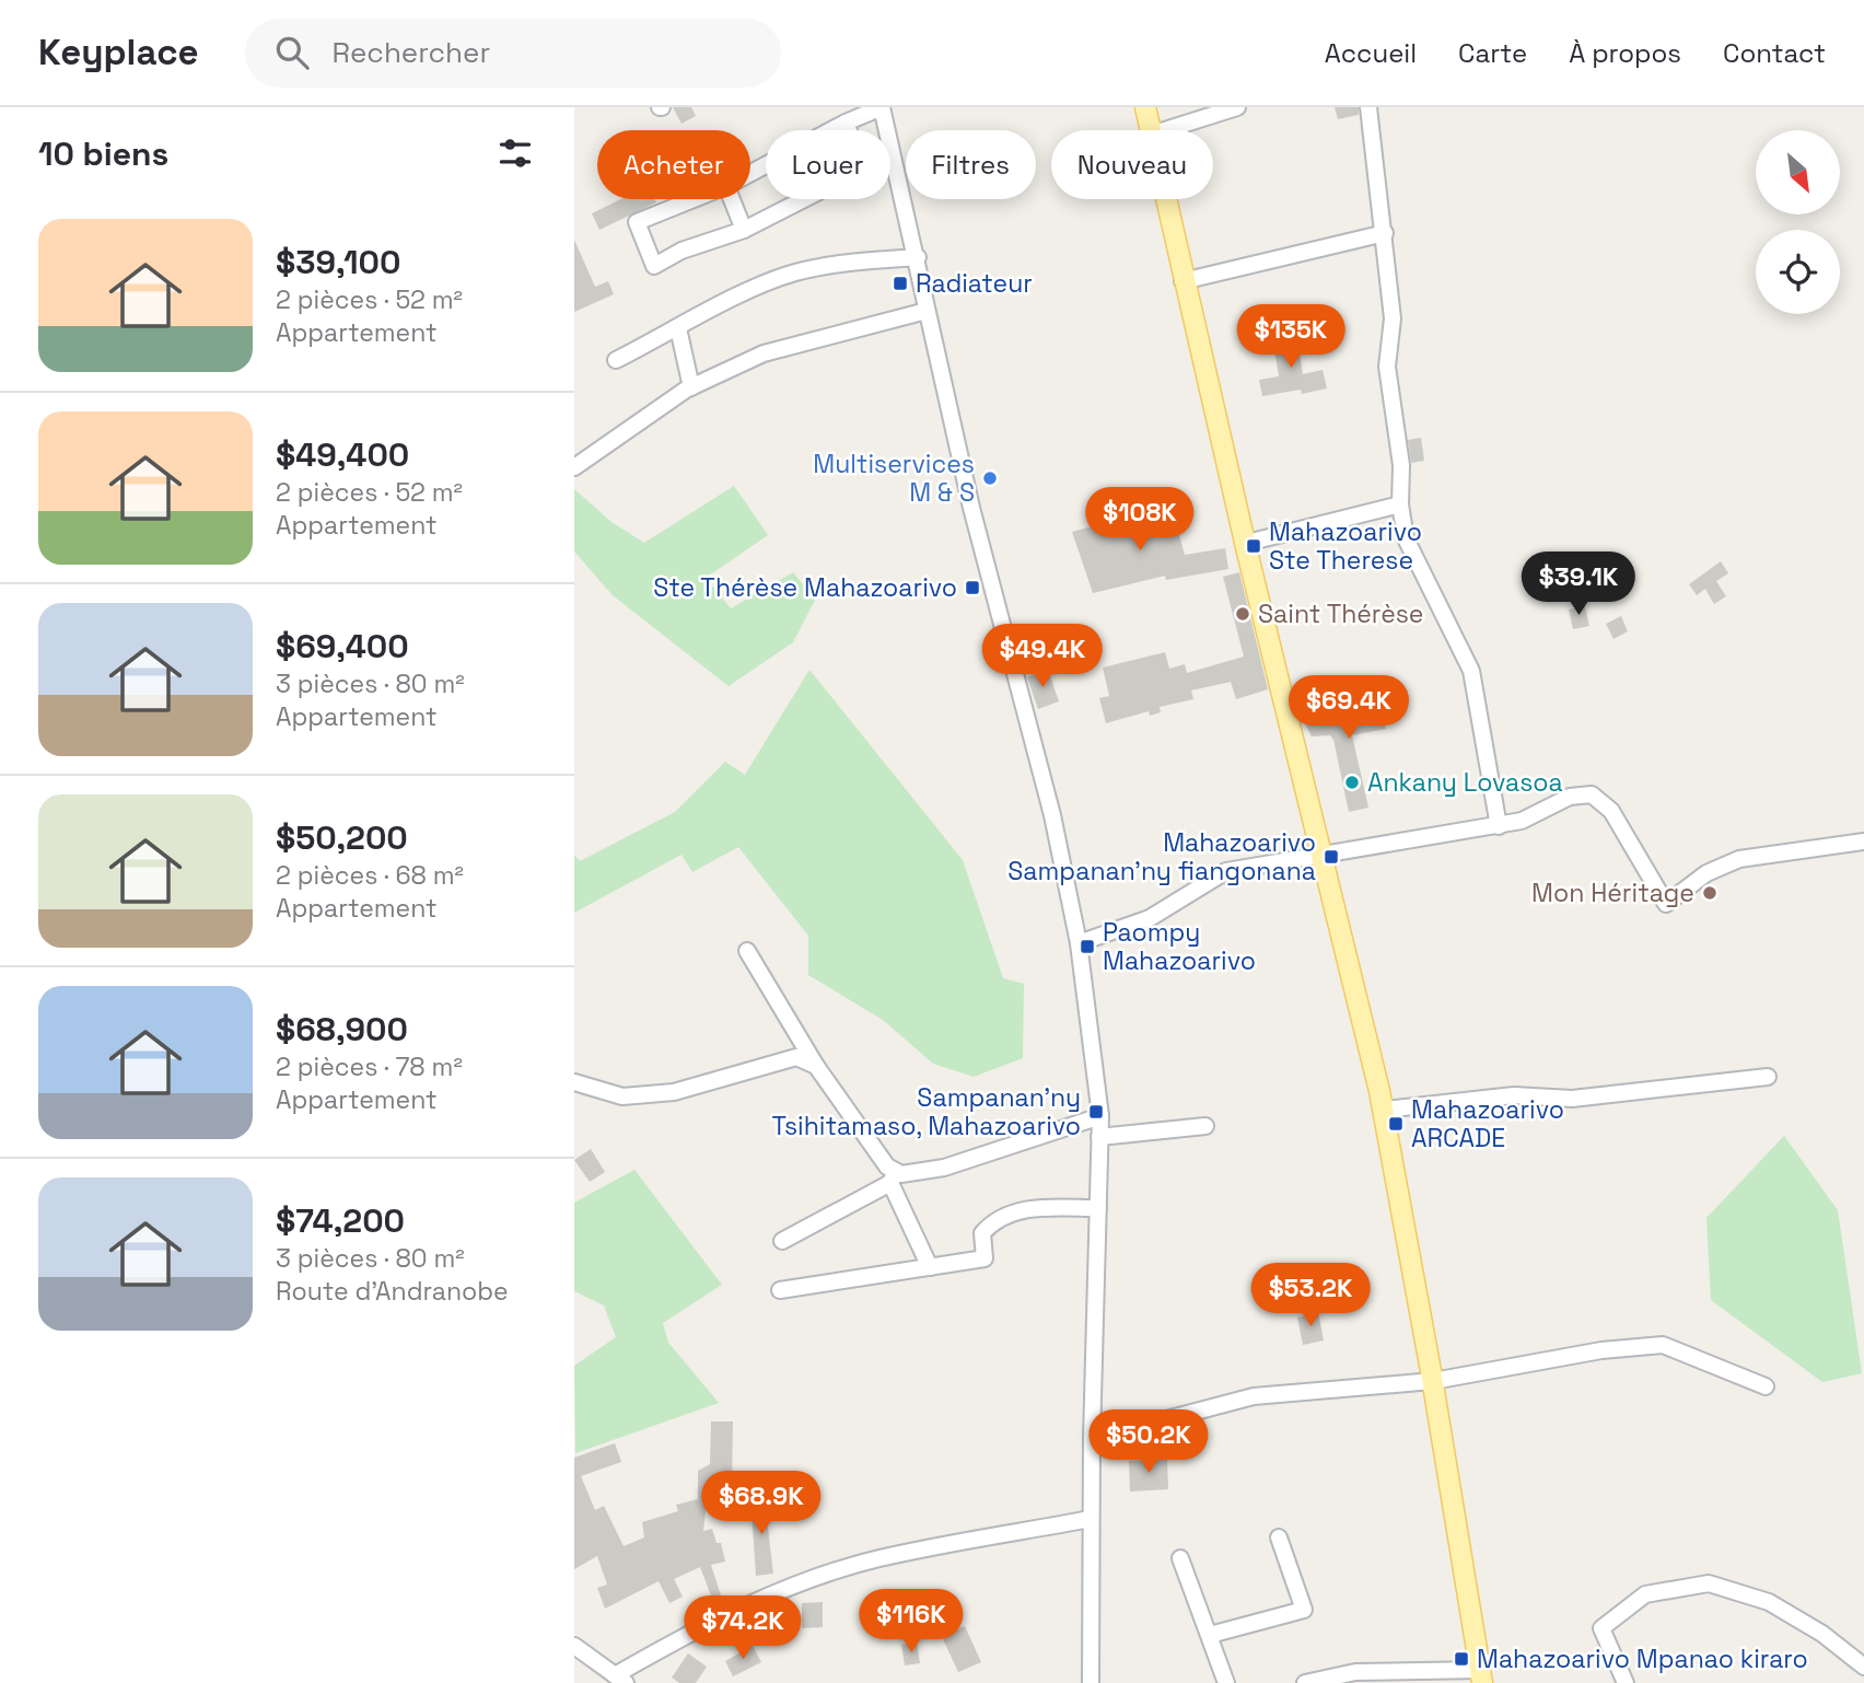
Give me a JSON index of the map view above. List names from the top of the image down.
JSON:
{
  "places": {
    "transit": [
      "Radiateur",
      "Mahazoarivo Ste Therese",
      "Ste Thérèse Mahazoarivo",
      "Mahazoarivo Sampanan'ny fiangonana",
      "Paompy Mahazoarivo",
      "Sampanan'ny Tsihitamaso, Mahazoarivo",
      "Mahazoarivo ARCADE",
      "Mahazoarivo Mpanao kiraro"
    ],
    "other": [
      "Multiservices M & S",
      "Saint Thérèse",
      "Ankany Lovasoa",
      "Mon Héritage"
    ]
  },
  "north": "bottom right",
  "page": {
    "header": "Keyplace",
    "search": "Rechercher",
    "nav": [
      "Accueil",
      "Carte",
      "À propos",
      "Contact"
    ],
    "heading": "10 biens",
    "chip": [
      "Acheter",
      "Louer",
      "Filtres",
      "Nouveau"
    ],
    "list": [
      {
        "name": "$39,100",
        "note": "2 pièces · 52 m² · Appartement"
      },
      {
        "name": "$49,400",
        "note": "2 pièces · 52 m² · Appartement"
      },
      {
        "name": "$69,400",
        "note": "3 pièces · 80 m² · Appartement"
      },
      {
        "name": "$50,200",
        "note": "2 pièces · 68 m² · Appartement"
      },
      {
        "name": "$68,900",
        "note": "2 pièces · 78 m² · Appartement"
      },
      {
        "name": "$74,200",
        "note": "3 pièces · 80 m² · Route d'Andranobe"
      }
    ],
    "price": [
      "$135K",
      "$108K",
      "$39.1K",
      "$49.4K",
      "$69.4K",
      "$53.2K",
      "$50.2K",
      "$68.9K",
      "$116K",
      "$74.2K"
    ]
  }
}
